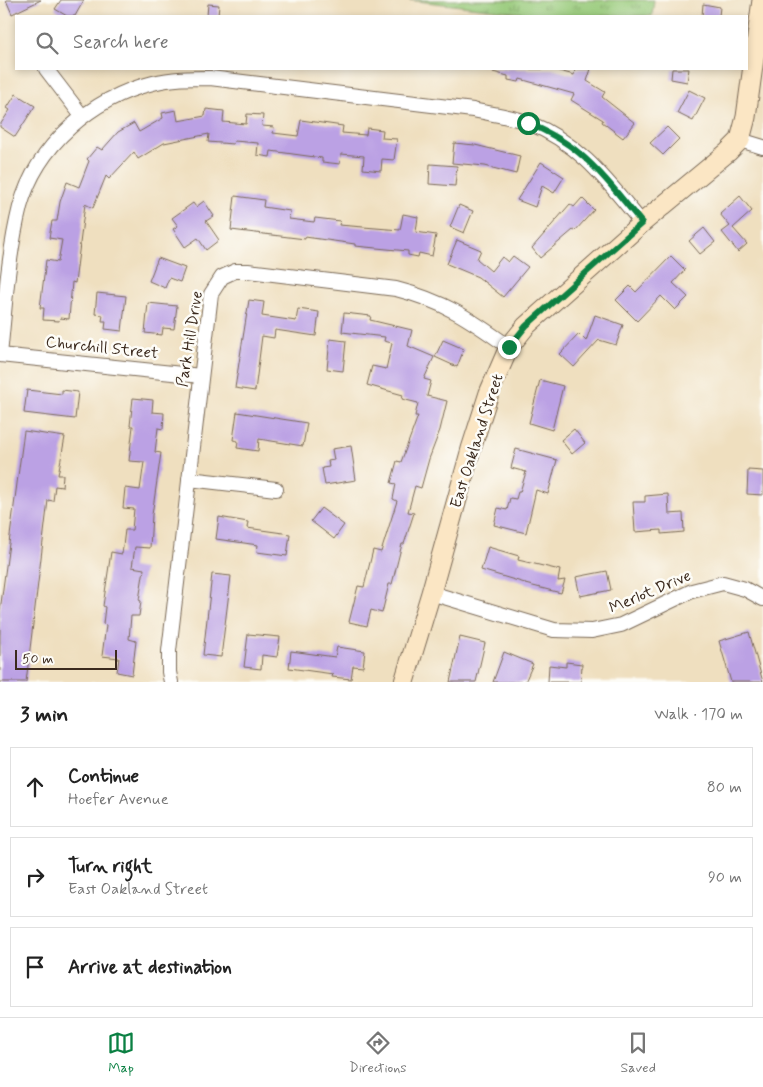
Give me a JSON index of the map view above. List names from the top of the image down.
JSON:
{
  "streets": {
    "street": [
      "Park Hill Drive",
      "Churchill Street",
      "East Oakland Street",
      "Merlot Drive"
    ]
  },
  "crossings": [
    ["Park Hill Drive", "Churchill Street"],
    ["Park Hill Drive", "East Oakland Street"],
    ["East Oakland Street", "Merlot Drive"]
  ],
  "scale_bar": "50 m",
  "page": {
    "search": "Search here",
    "scale": "50 m",
    "heading": ["3 min", "Walk · 170 m"],
    "list": [
      ["Continue", "Hoefer Avenue", "80 m"],
      ["Turn right", "East Oakland Street", "90 m"],
      "Arrive at destination"
    ],
    "nav": ["Map", "Directions", "Saved"]
  }
}
